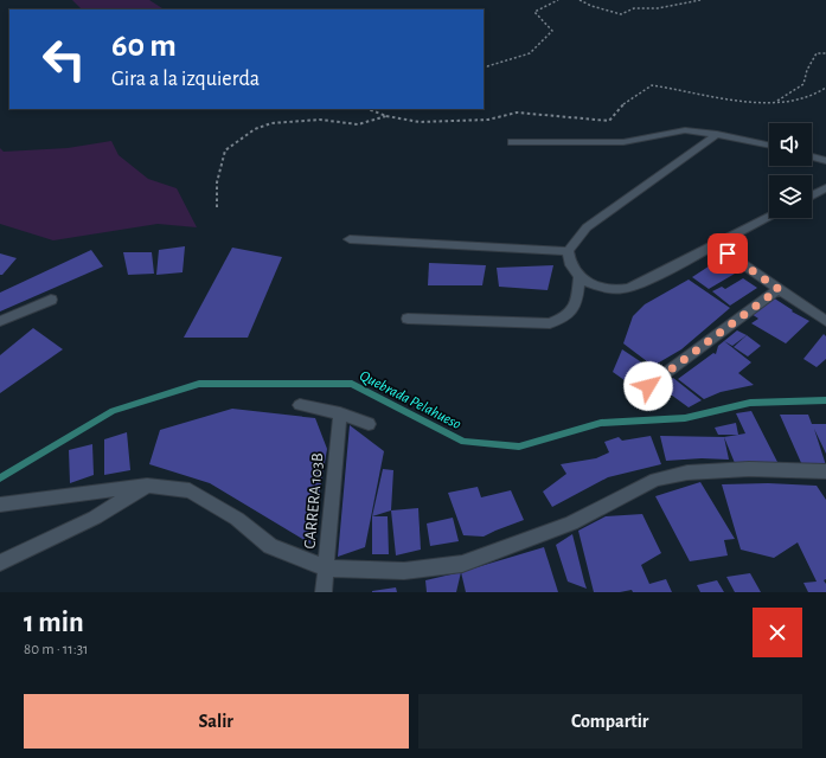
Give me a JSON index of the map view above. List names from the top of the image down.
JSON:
{
  "streets": {
    "street": ["CARRERA 103B"]
  },
  "water": ["Quebrada Pelahueso"],
  "page": {
    "turn": ["60 m", "Gira a la izquierda"],
    "heading": ["1 min", "80 m · 11:31"],
    "buttons": ["Salir", "Compartir"]
  }
}
